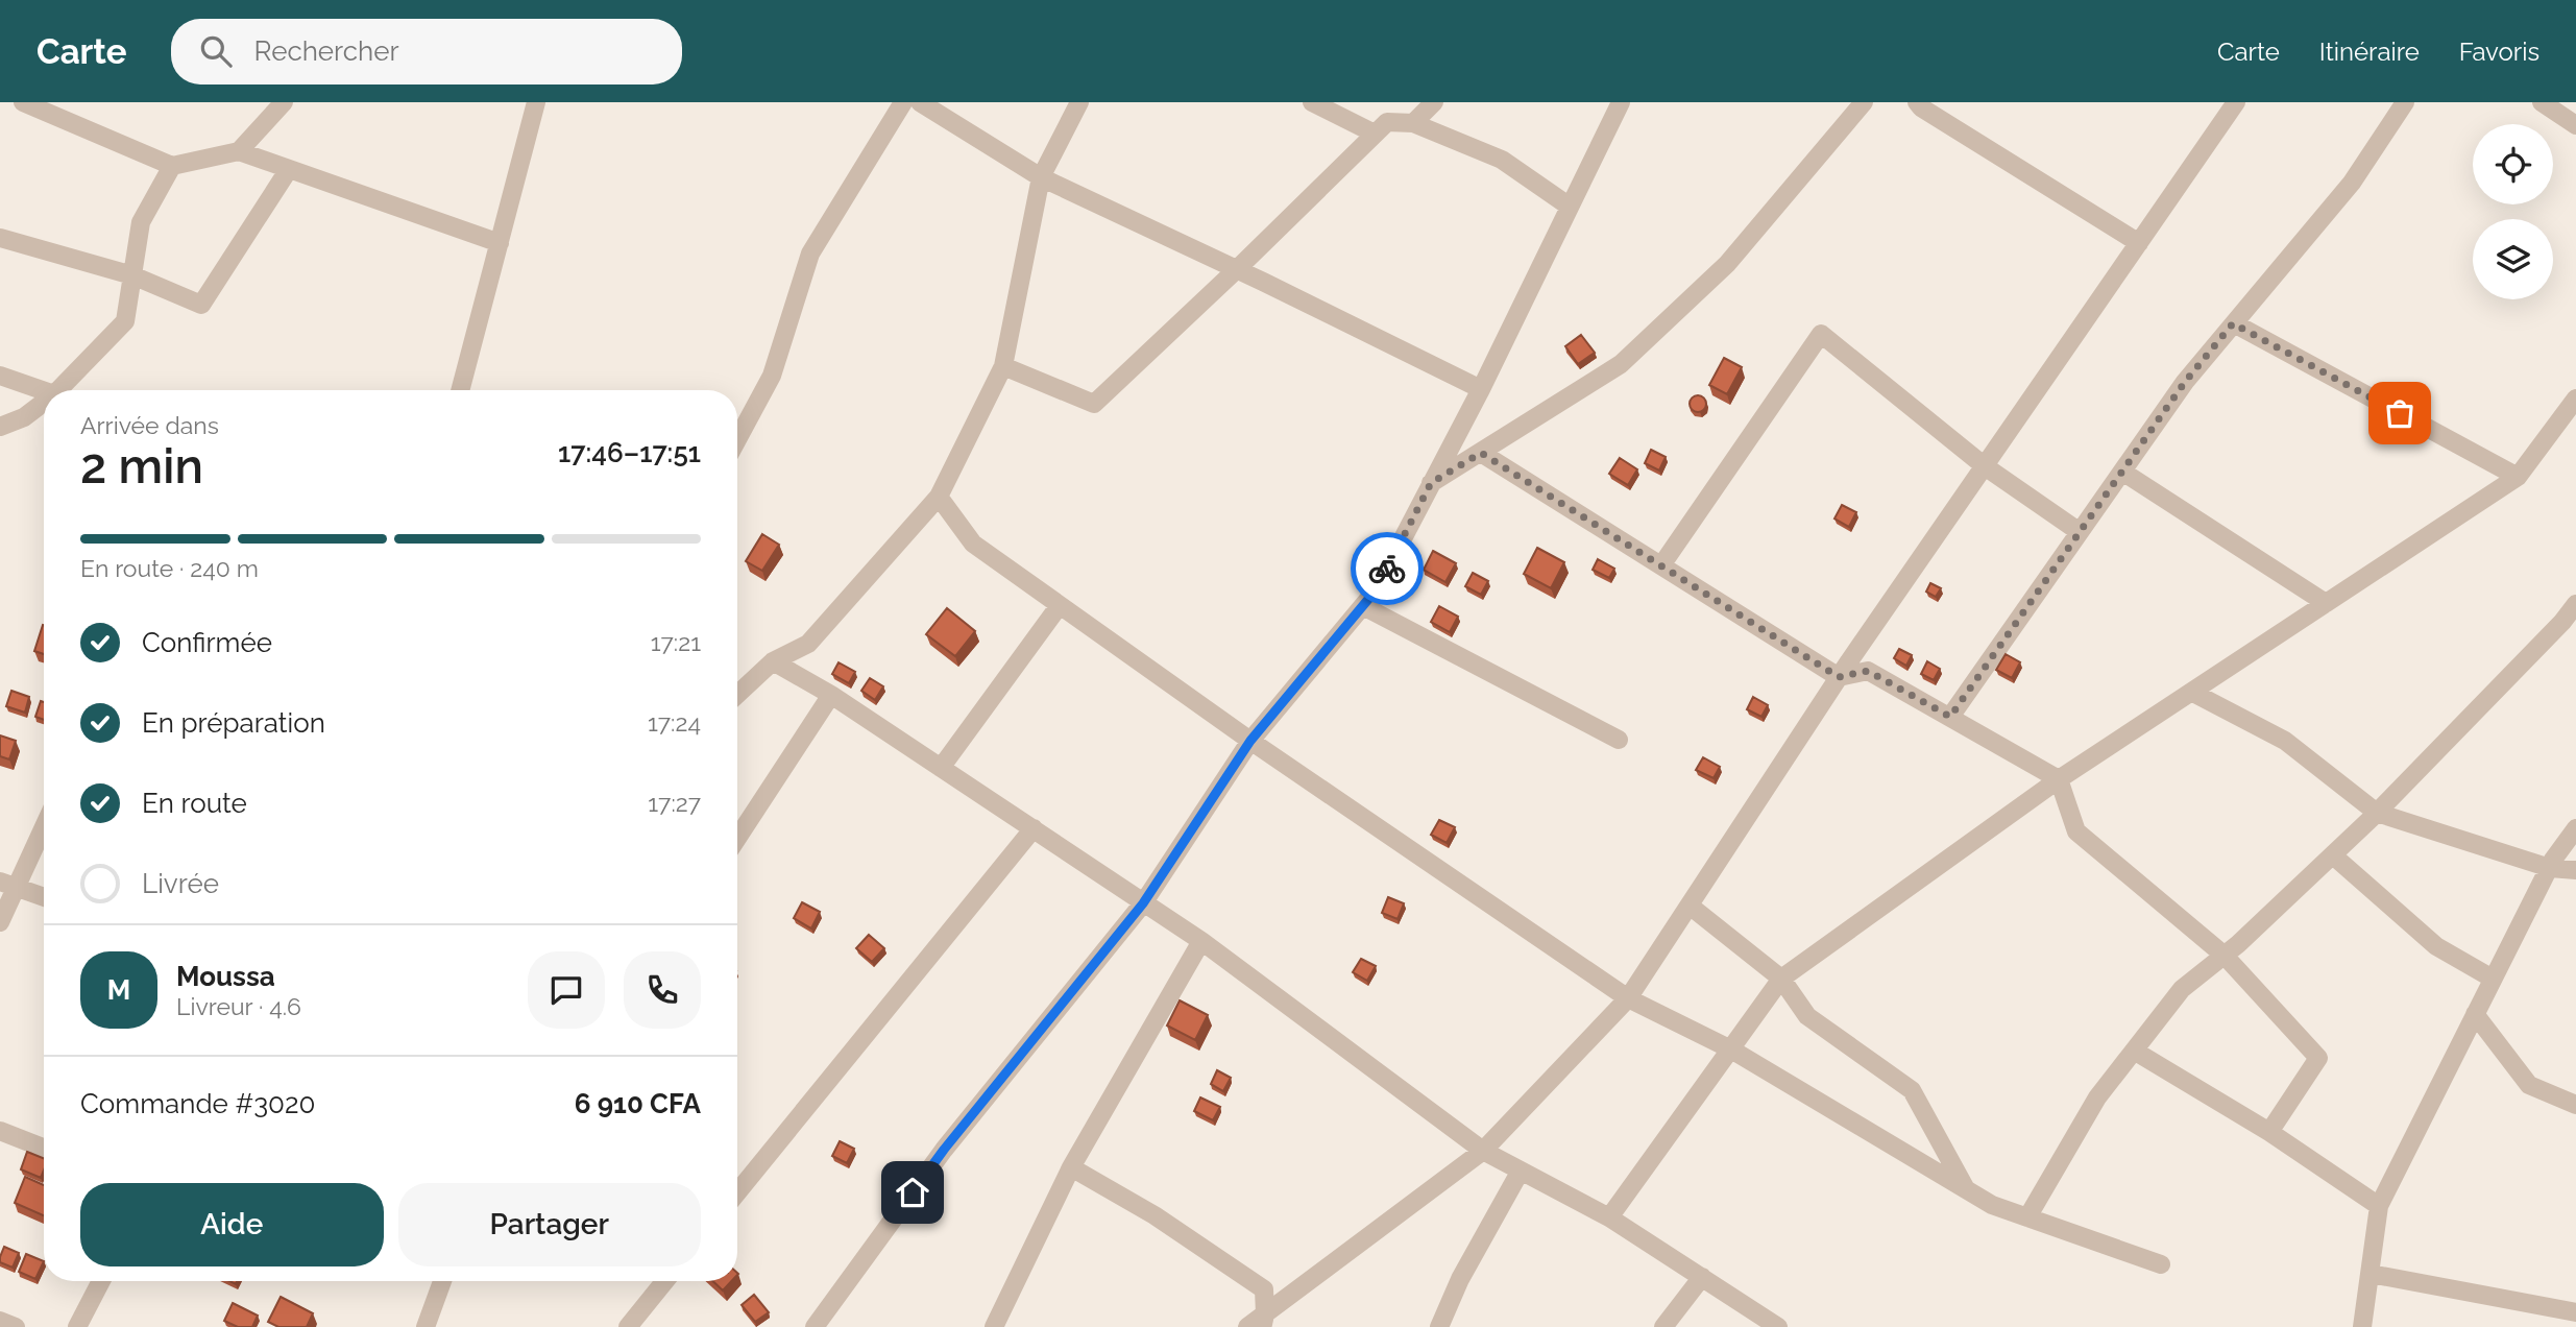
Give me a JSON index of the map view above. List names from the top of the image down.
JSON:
{
  "page": {
    "header": "Carte",
    "search": "Rechercher",
    "nav": ["Carte", "Itinéraire", "Favoris"],
    "heading": ["2 min", "Arrivée dans", "17:46–17:51"],
    "panel": [
      "Moussa",
      "Livreur · 4.6",
      "Commande #3020",
      "6 910 CFA"
    ],
    "bar": "En route · 240 m",
    "list": [
      ["Confirmée", "17:21"],
      ["En préparation", "17:24"],
      ["En route", "17:27"],
      "Livrée"
    ],
    "round": "M",
    "buttons": ["Aide", "Partager"]
  }
}
